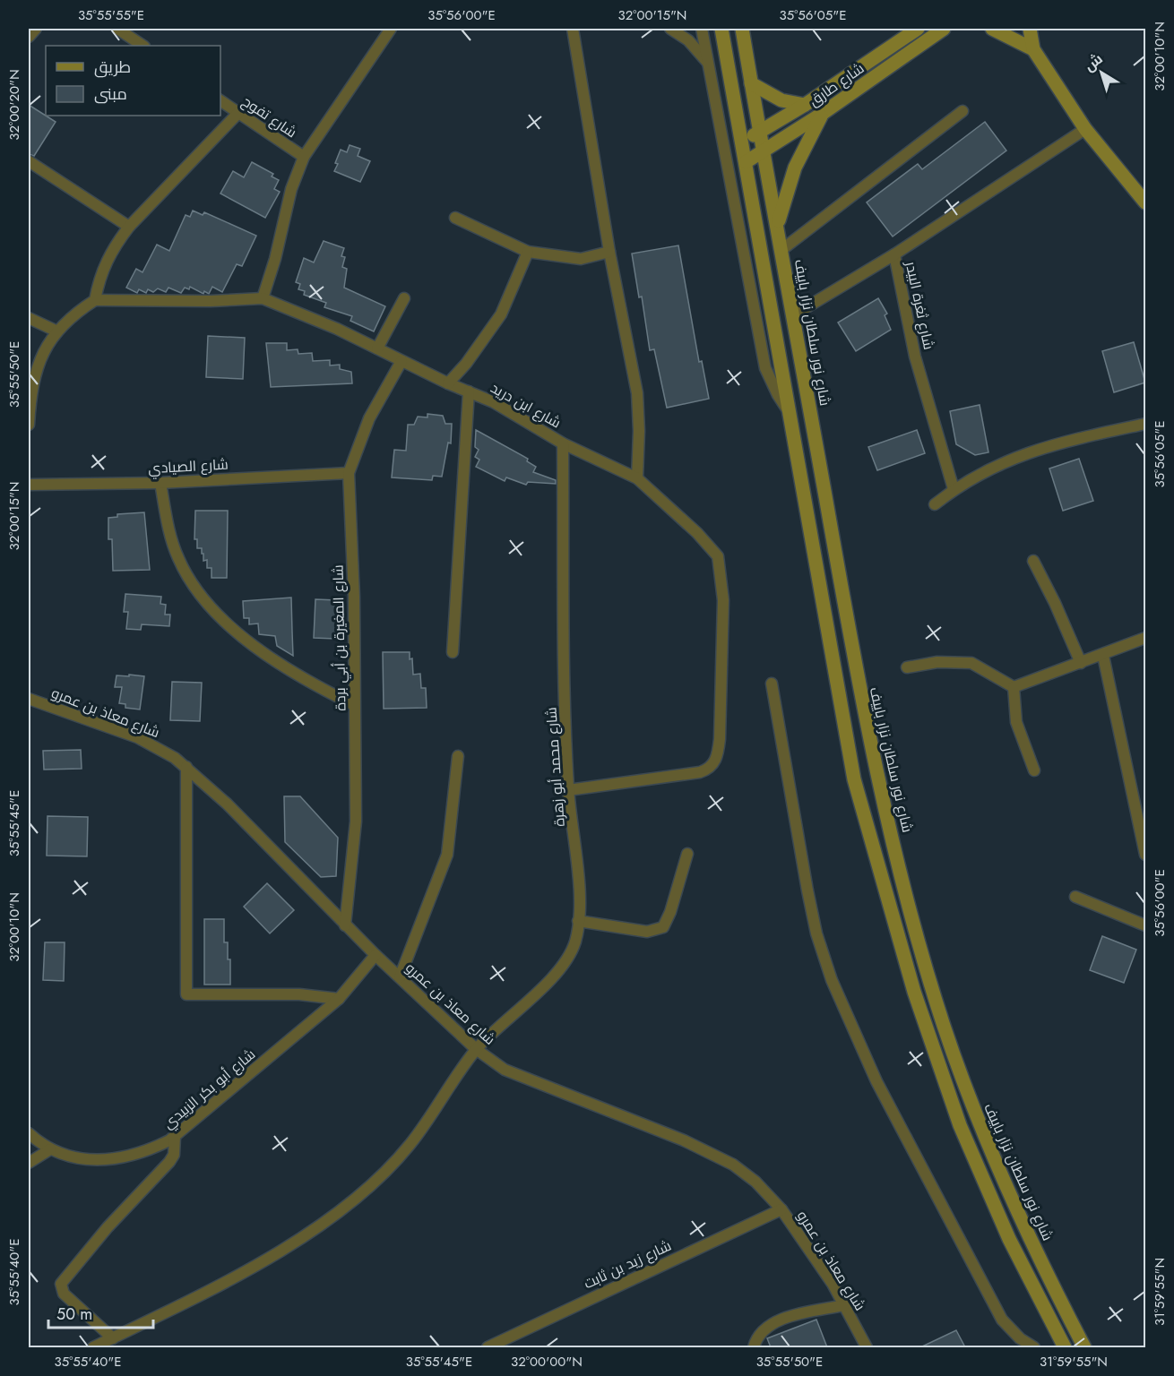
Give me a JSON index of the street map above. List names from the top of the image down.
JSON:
{
  "streets": {
    "main road": ["شارع طارق", "شارع نور سلطان نزار باييف"],
    "street": [
      "شارع تفوح",
      "شارع ثغرة البيدر",
      "شارع ابن دريد",
      "شارع الصيادي",
      "شارع المغيرة بن أبي بردة",
      "شارع معاذ بن عمرو",
      "شارع محمد أبو زهرة",
      "شارع أبو بكر الزبيدي",
      "شارع زيد بن ثابت"
    ]
  },
  "crossings": [
    ["شارع طارق", "شارع نور سلطان نزار باييف"],
    ["شارع ابن دريد", "شارع المغيرة بن أبي بردة"],
    ["شارع ابن دريد", "شارع محمد أبو زهرة"],
    ["شارع الصيادي", "شارع المغيرة بن أبي بردة"],
    ["شارع المغيرة بن أبي بردة", "شارع معاذ بن عمرو"],
    ["شارع معاذ بن عمرو", "شارع محمد أبو زهرة"],
    ["شارع معاذ بن عمرو", "شارع أبو بكر الزبيدي"],
    ["شارع معاذ بن عمرو", "شارع زيد بن ثابت"]
  ],
  "legend": ["طريق", "مبنى"],
  "scale_bar": "50 m",
  "north": "top left",
  "coordinates": [
    "35°55'55\"E",
    "35°56'00\"E",
    "32°00'15\"N",
    "35°56'05\"E",
    "32°00'10\"N",
    "32°00'20\"N",
    "35°55'50\"E",
    "35°55'45\"E",
    "35°55'40\"E",
    "31°59'55\"N",
    "32°00'00\"N"
  ]
}
